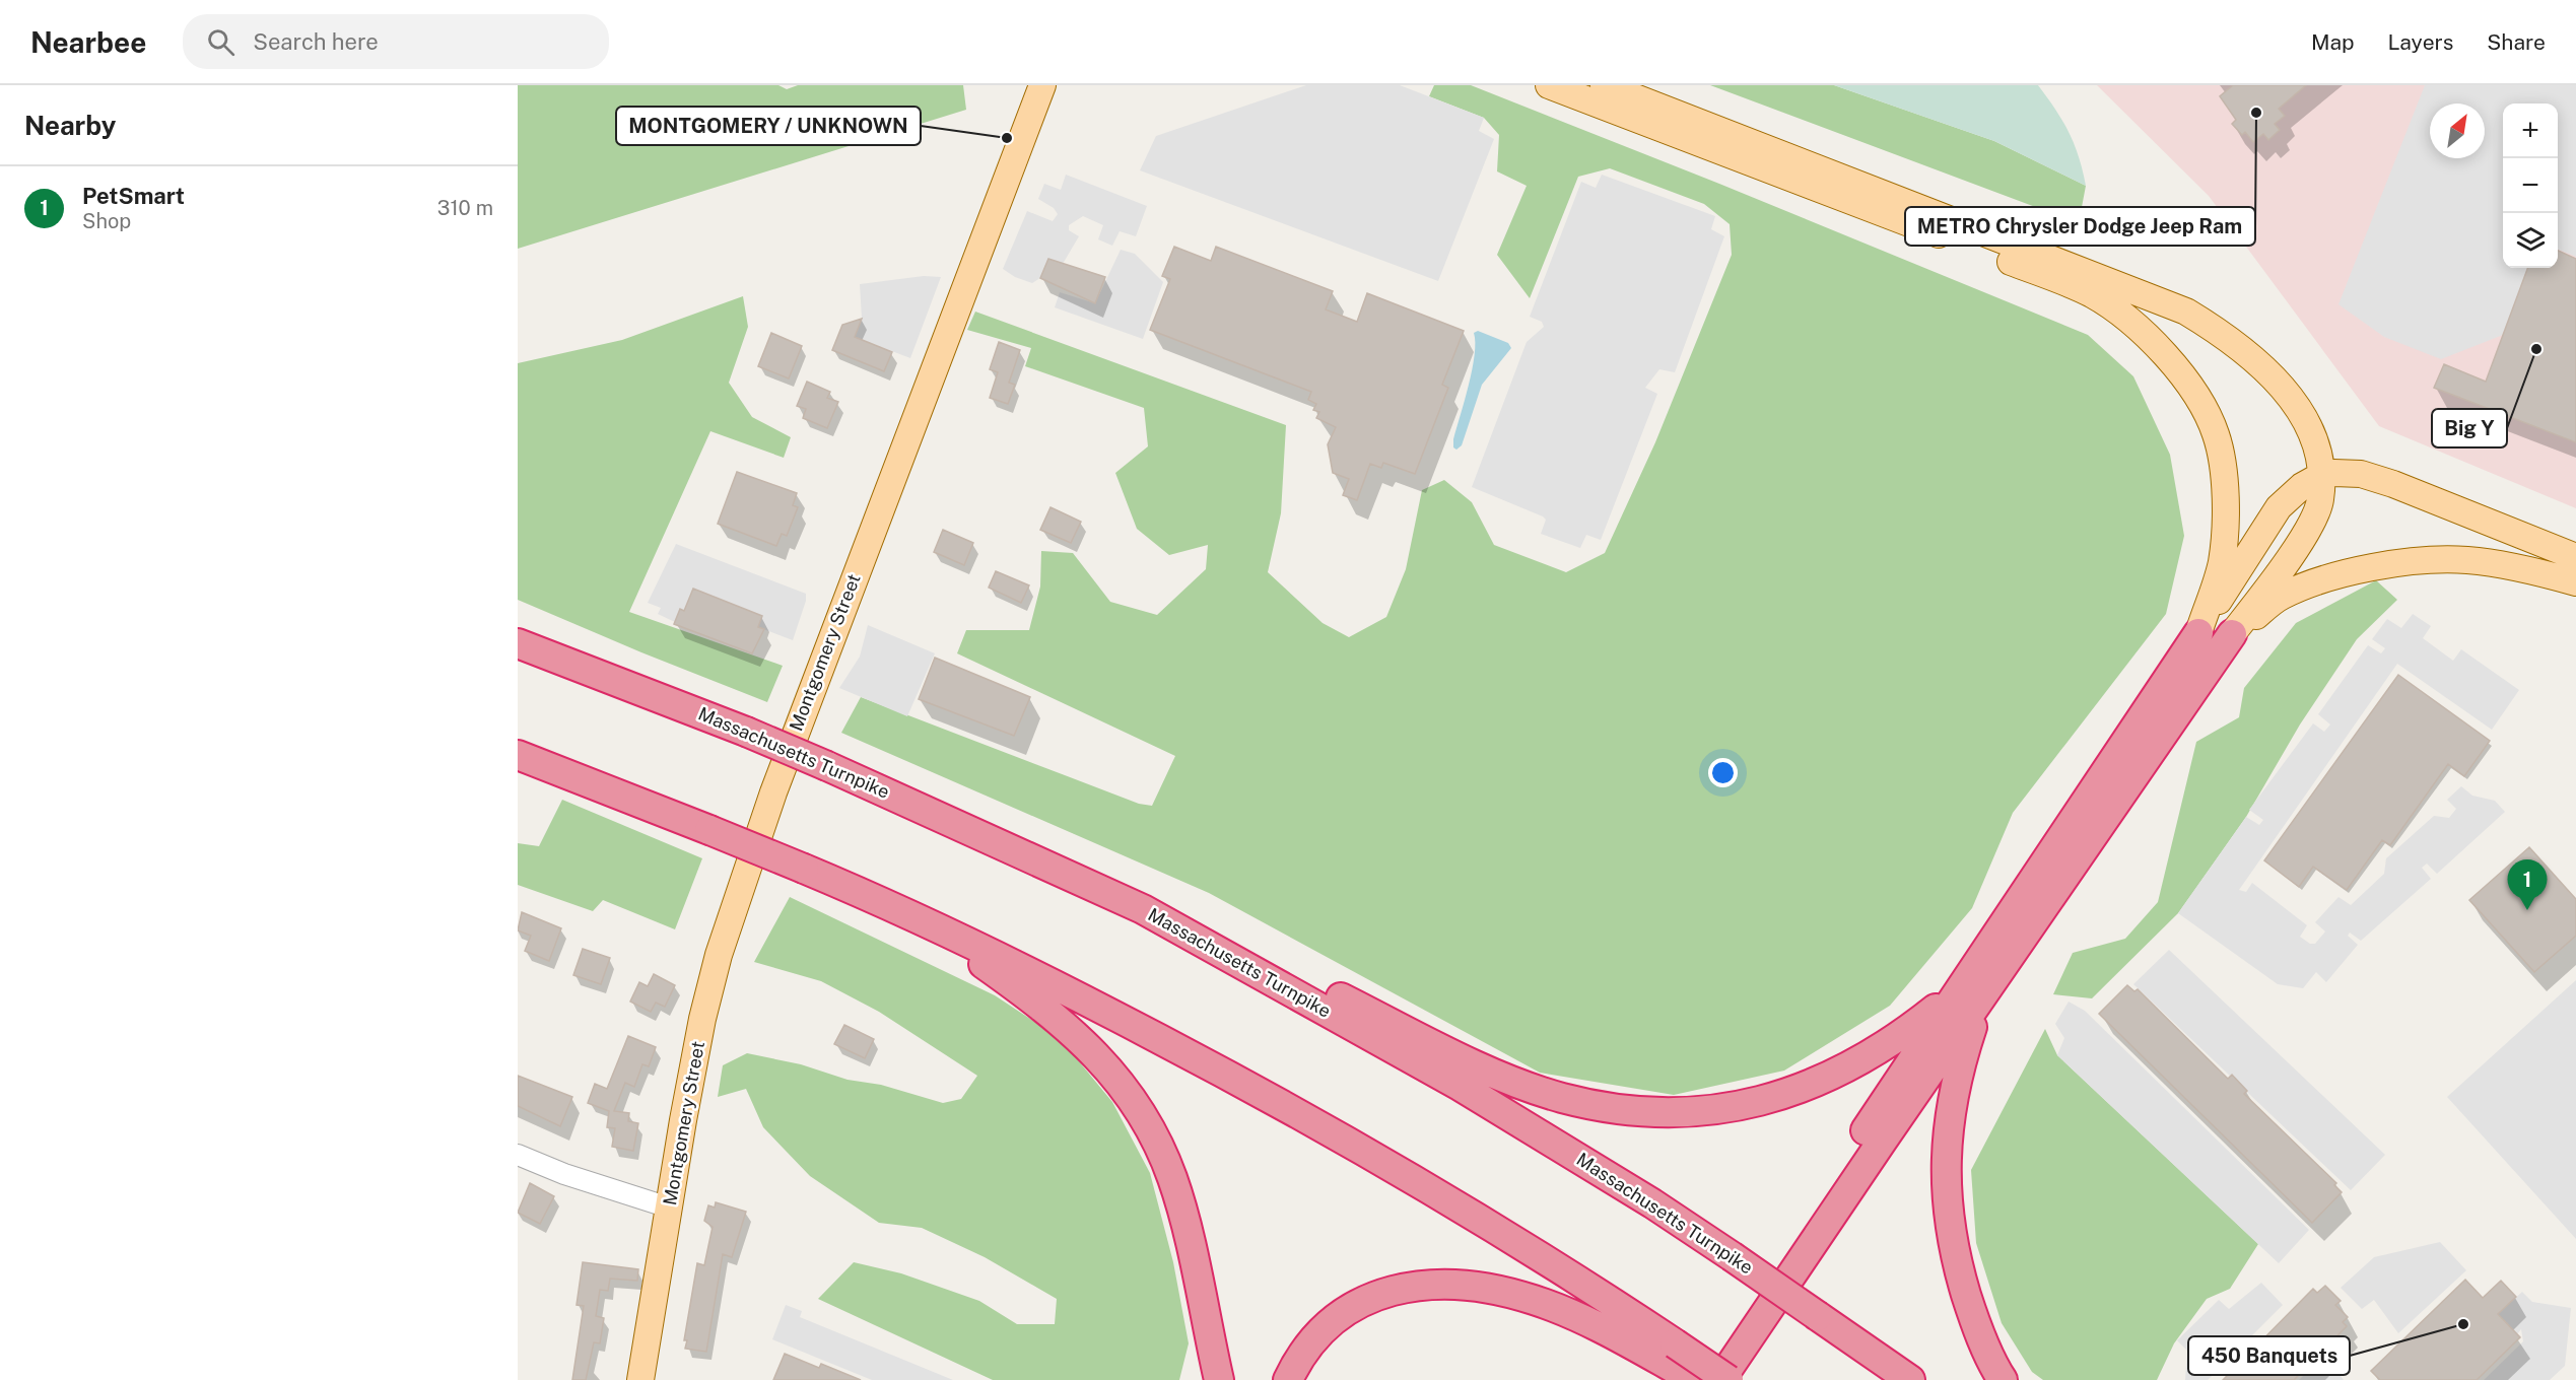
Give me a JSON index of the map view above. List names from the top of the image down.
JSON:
{
  "streets": {
    "highway": ["Massachusetts Turnpike"],
    "main road": ["Montgomery Street"]
  },
  "places": [
    "METRO Chrysler Dodge Jeep Ram",
    "MONTGOMERY / UNKNOWN",
    "Big Y",
    "450 Banquets"
  ],
  "north": "top right",
  "page": {
    "header": "Nearbee",
    "search": "Search here",
    "nav": ["Map", "Layers", "Share"],
    "heading": "Nearby",
    "map_buttons": ["+", "−"],
    "list": [
      {
        "mark": "1",
        "name": "PetSmart",
        "note": "Shop",
        "value": "310 m"
      }
    ],
    "pins": "1"
  }
}
